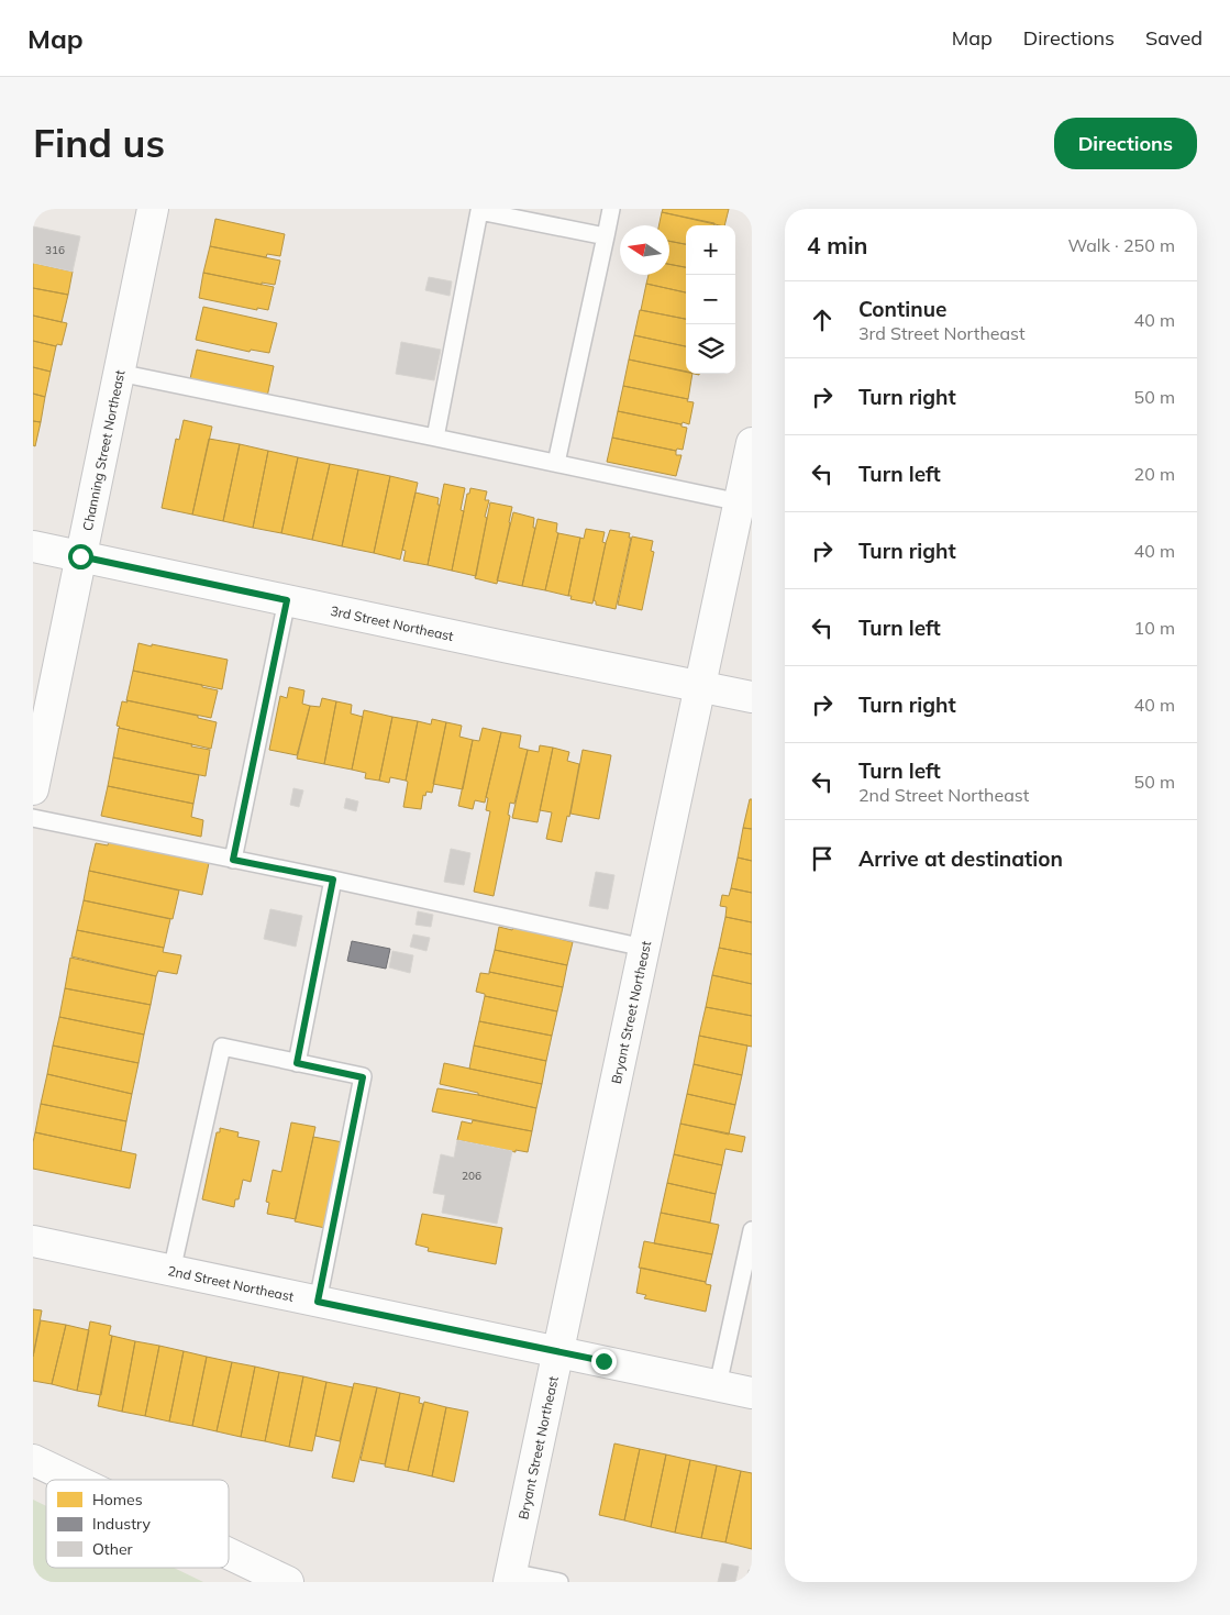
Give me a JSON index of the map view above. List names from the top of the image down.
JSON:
{
  "streets": {
    "street": [
      "Channing Street Northeast",
      "3rd Street Northeast",
      "Bryant Street Northeast",
      "2nd Street Northeast"
    ]
  },
  "crossings": [
    ["Channing Street Northeast", "3rd Street Northeast"],
    ["3rd Street Northeast", "Bryant Street Northeast"],
    ["Bryant Street Northeast", "2nd Street Northeast"]
  ],
  "house_numbers": ["316", "206"],
  "legend": ["Homes", "Industry", "Other"],
  "north": "left",
  "page": {
    "header": "Map",
    "nav": ["Map", "Directions", "Saved"],
    "buttons": "Directions",
    "title": "Find us",
    "heading": ["4 min", "Walk · 250 m"],
    "map_buttons": ["+", "−"],
    "list": [
      ["Continue", "3rd Street Northeast", "40 m"],
      ["Turn right", "50 m"],
      ["Turn left", "20 m"],
      ["Turn right", "40 m"],
      ["Turn left", "10 m"],
      ["Turn right", "40 m"],
      ["Turn left", "2nd Street Northeast", "50 m"],
      "Arrive at destination"
    ]
  }
}
